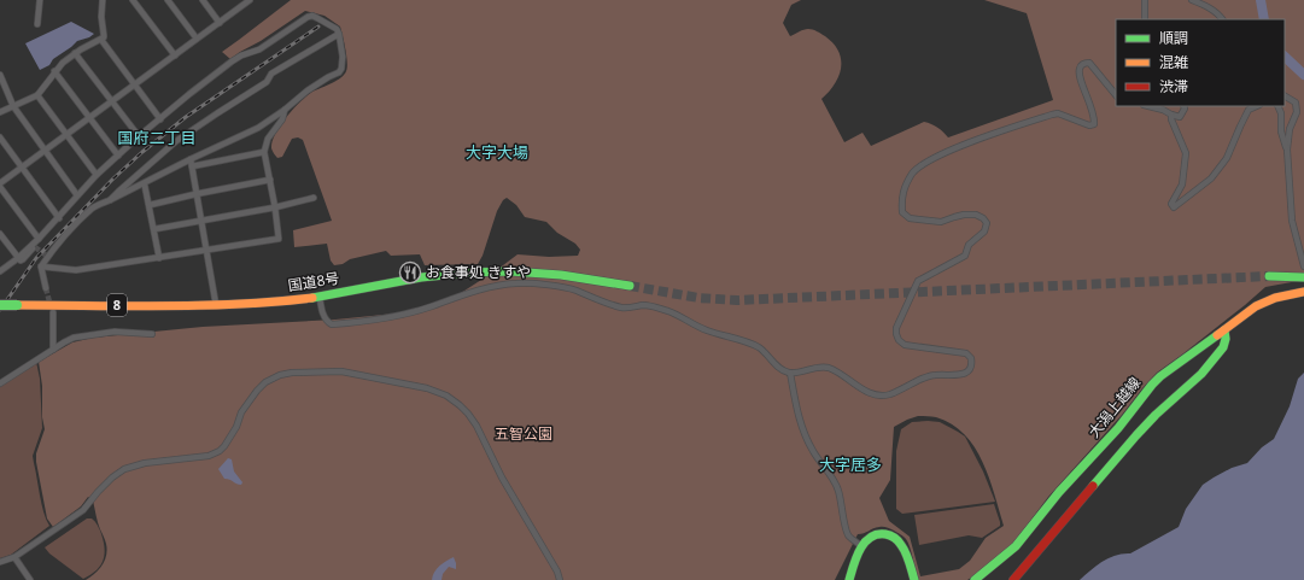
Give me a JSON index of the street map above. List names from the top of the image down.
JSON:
{
  "streets": {
    "main road": ["国道8号", "8", "大潟上越線"]
  },
  "districts": ["国府二丁目", "大字大場", "大字居多"],
  "parks": ["五智公園"],
  "places": {
    "restaurant": ["お食事処 きすや"]
  },
  "legend": ["順調", "混雑", "渋滞"]
}
